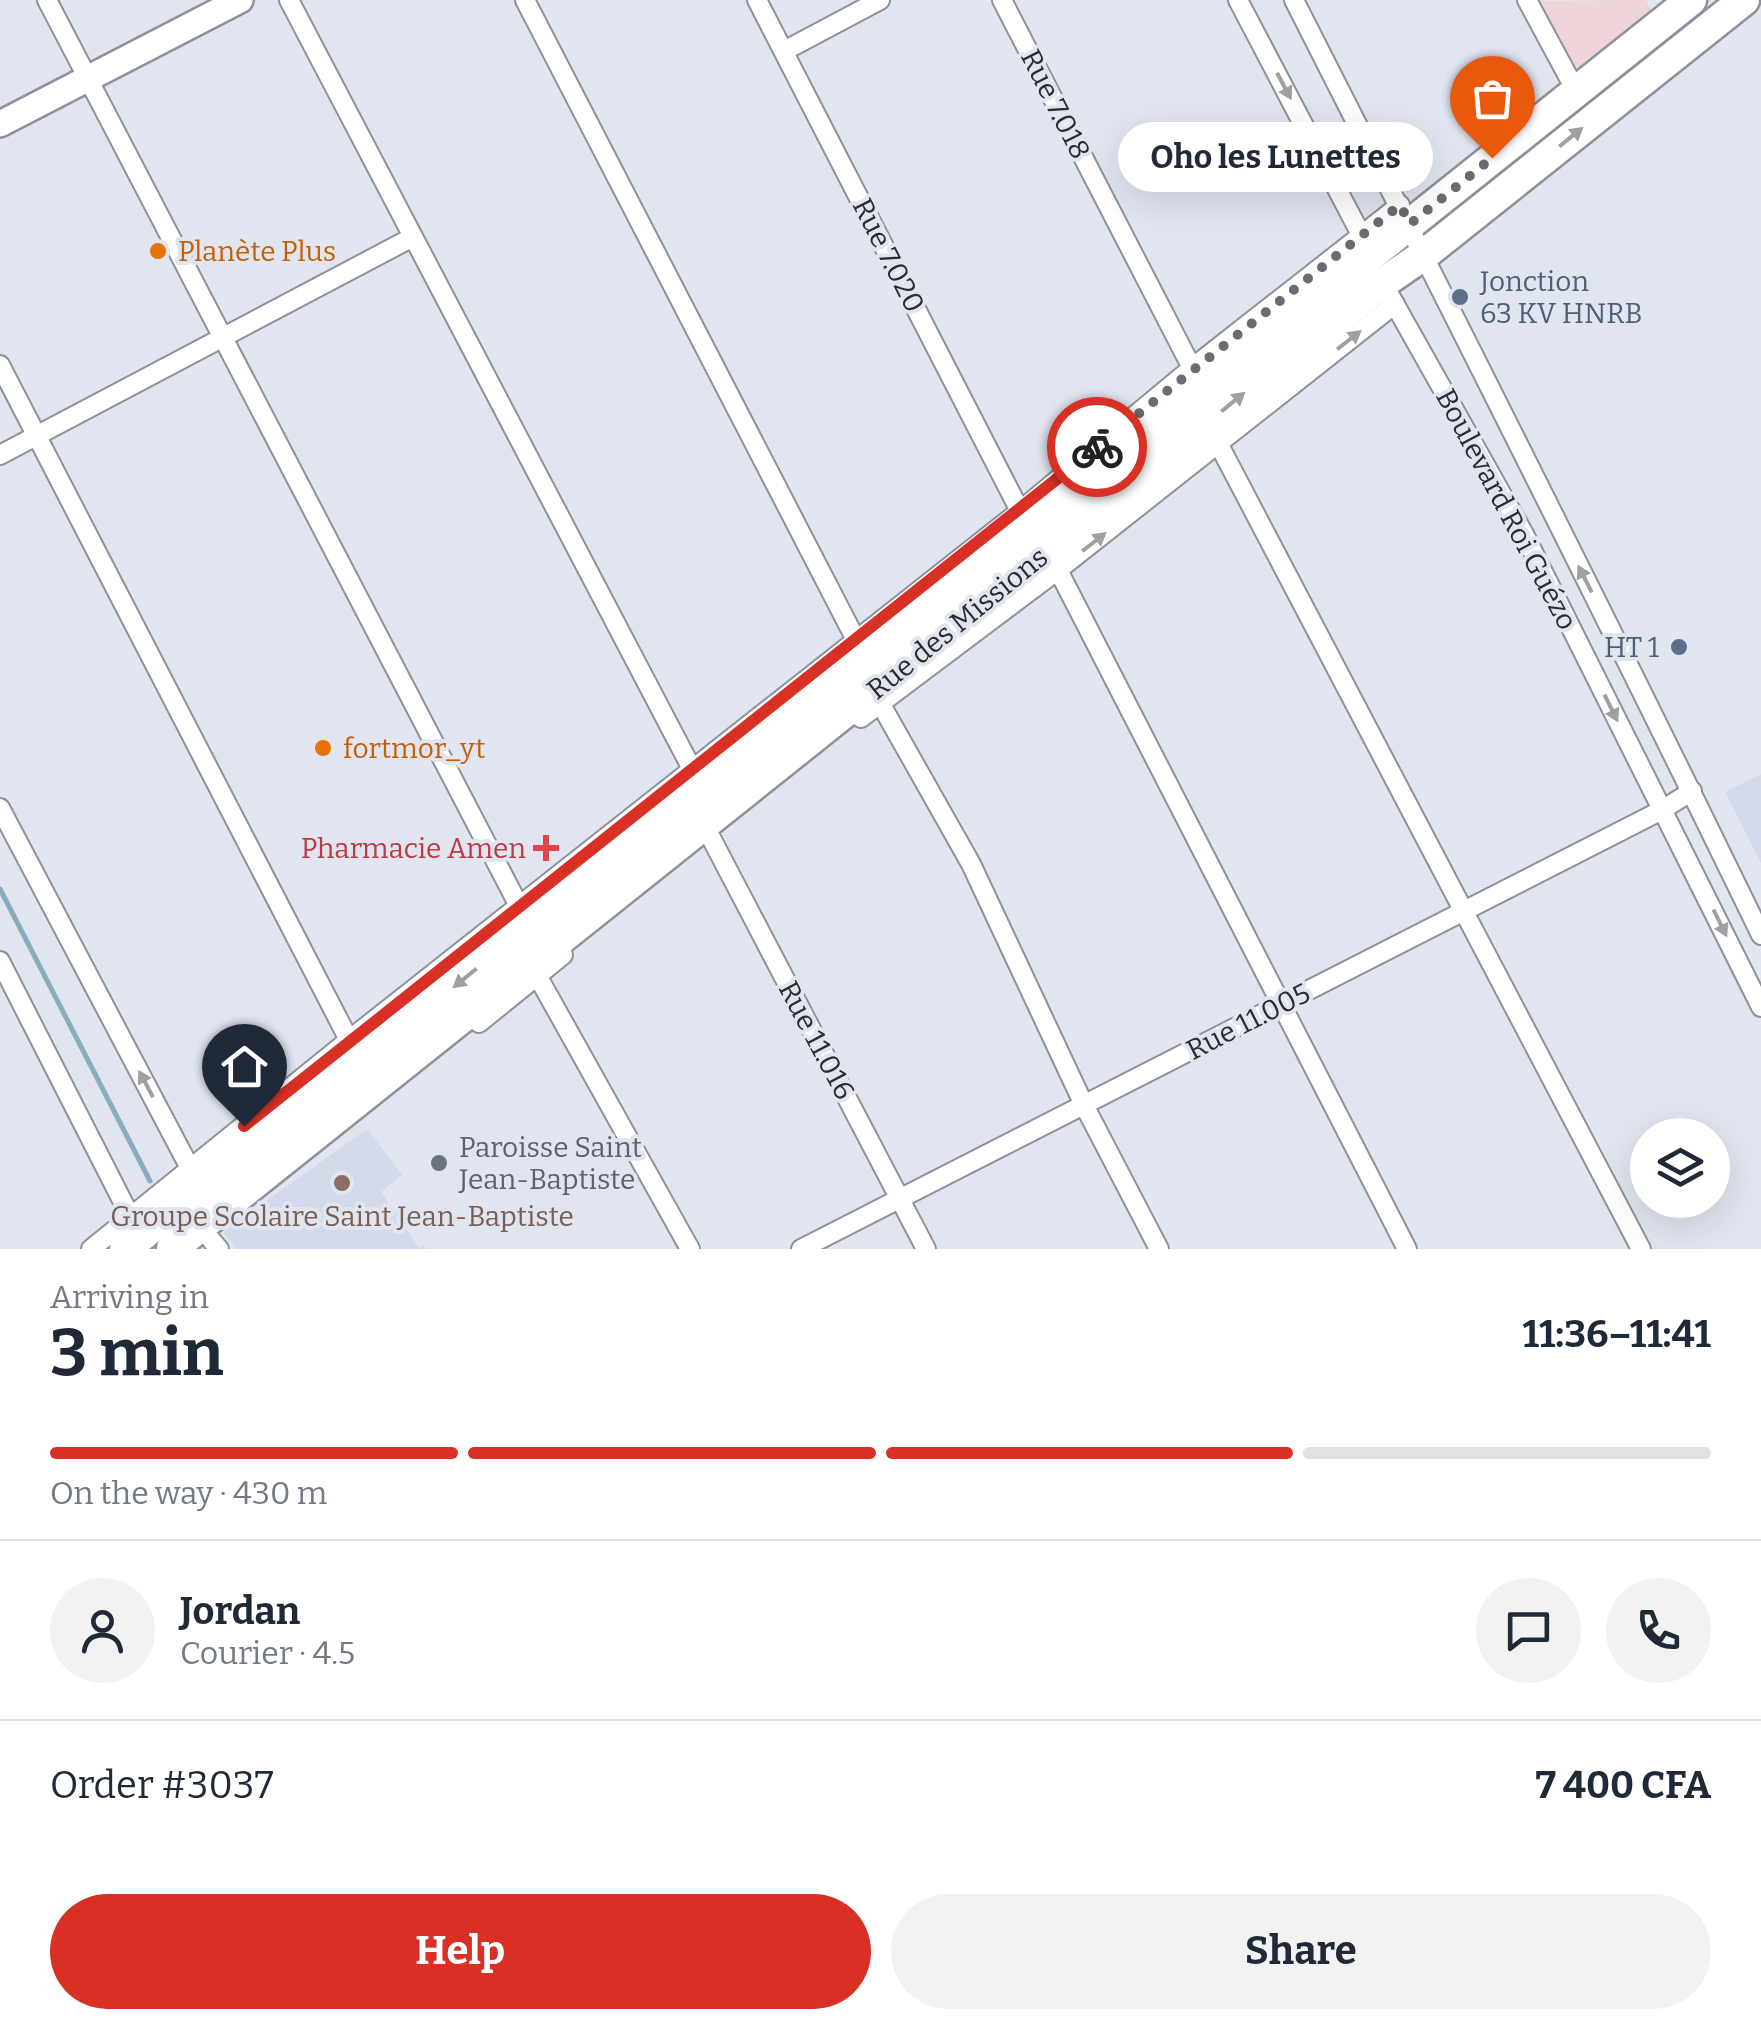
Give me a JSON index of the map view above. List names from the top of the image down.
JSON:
{
  "streets": {
    "highway": ["Rue des Missions"],
    "street": [
      "Rue 7.018",
      "Rue 7.020",
      "Boulevard Roi Guézo",
      "Rue 11.005",
      "Rue 11.016"
    ]
  },
  "crossings": [
    ["Boulevard Roi Guézo", "Rue des Missions"],
    ["Boulevard Roi Guézo", "Rue 11.005"],
    ["Rue 11.005", "Rue 11.016"]
  ],
  "places": {
    "other": [
      "Oho les Lunettes",
      "Planète Plus",
      "Jonction 63 KV HNRB",
      "HT 1",
      "fortmor_yt",
      "Paroisse Saint Jean-Baptiste",
      "Groupe Scolaire Saint Jean-Baptiste"
    ],
    "health": ["Pharmacie Amen"]
  },
  "page": {
    "bubble": "Oho les Lunettes",
    "heading": ["3 min", "Arriving in", "11:36–11:41"],
    "panel": [
      "Jordan",
      "Courier · 4.5",
      "Order #3037",
      "7 400 CFA"
    ],
    "bar": "On the way · 430 m",
    "buttons": ["Help", "Share"]
  }
}
